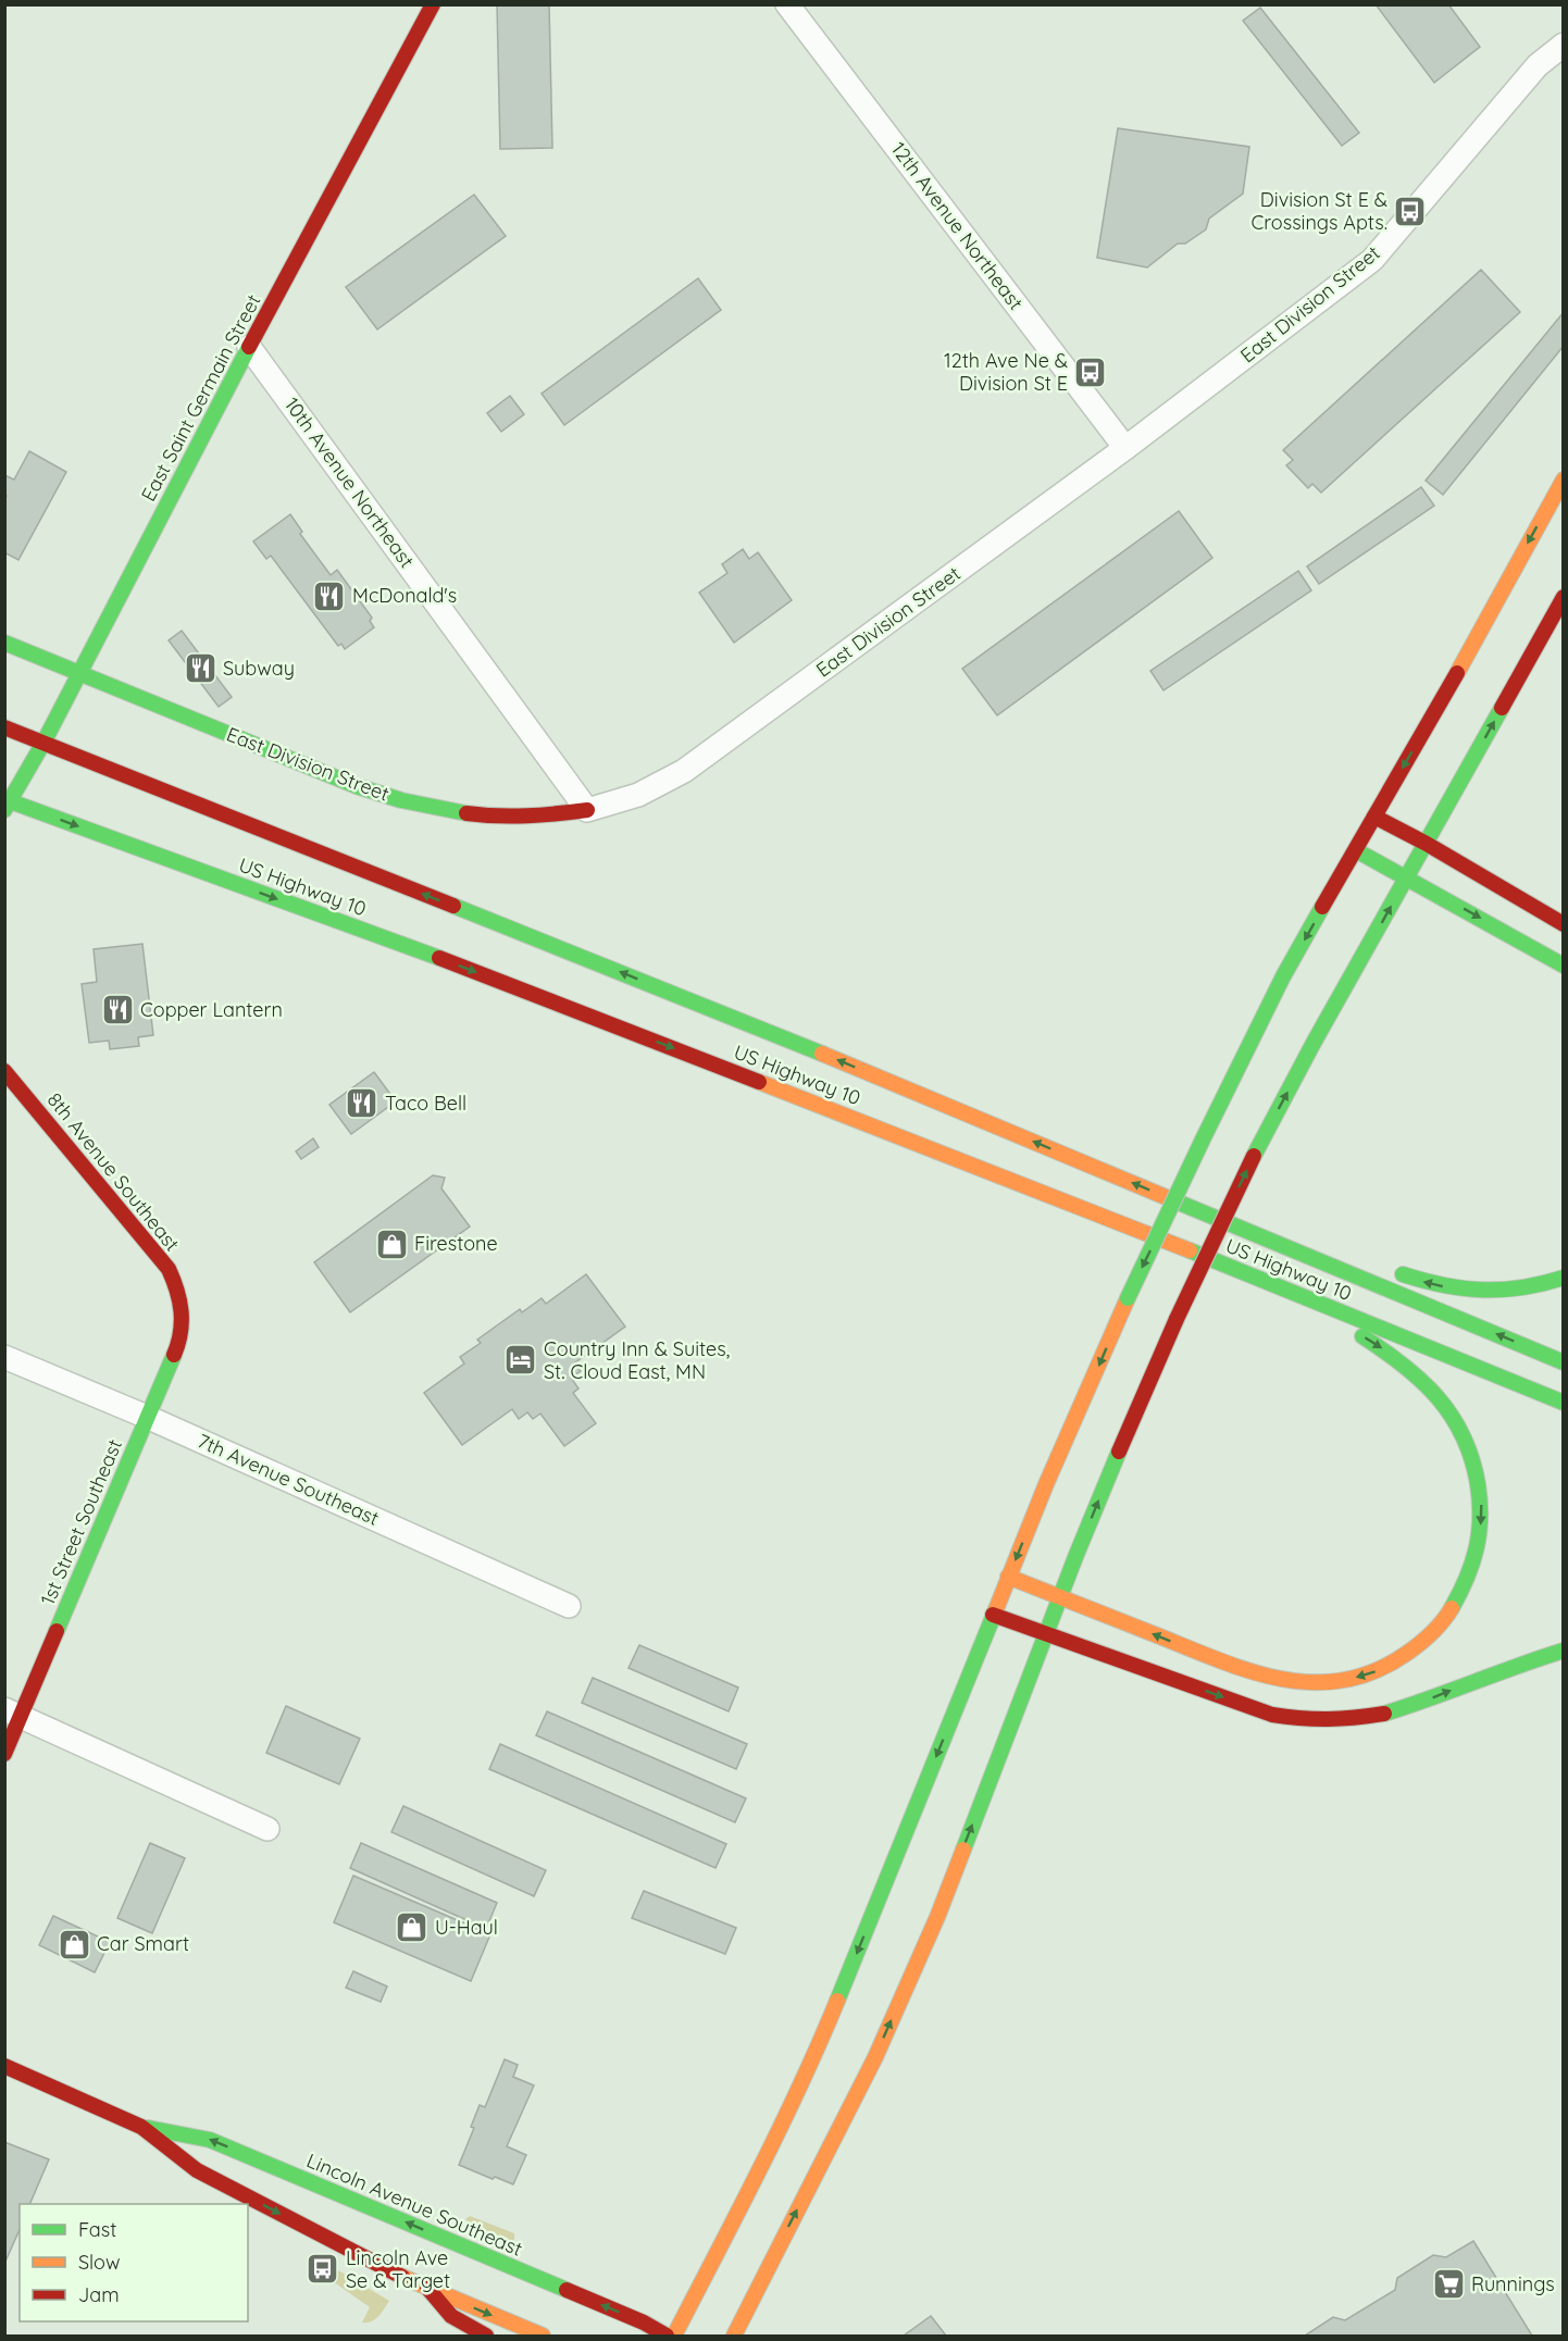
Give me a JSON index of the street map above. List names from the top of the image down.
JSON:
{
  "streets": {
    "main road": [
      "East Division Street",
      "East Saint Germain Street",
      "US Highway 10",
      "8th Avenue Southeast",
      "1st Street Southeast",
      "Lincoln Avenue Southeast"
    ],
    "street": ["12th Avenue Northeast", "10th Avenue Northeast", "7th Avenue Southeast"]
  },
  "crossings": [
    ["12th Avenue Northeast", "East Division Street"],
    ["East Division Street", "East Saint Germain Street"],
    ["East Division Street", "10th Avenue Northeast"],
    ["East Saint Germain Street", "10th Avenue Northeast"],
    ["East Saint Germain Street", "US Highway 10"],
    ["8th Avenue Southeast", "1st Street Southeast"],
    ["7th Avenue Southeast", "1st Street Southeast"]
  ],
  "places": {
    "bus stop": ["Division St E & Crossings Apts.", "12th Ave Ne & Division St E", "Lincoln Ave Se & Target"],
    "restaurant": [
      "McDonald's",
      "Subway",
      "Copper Lantern",
      "Taco Bell"
    ],
    "shop": ["Firestone", "U-Haul", "Car Smart"],
    "hotel": ["Country Inn & Suites, St. Cloud East, MN"],
    "supermarket": ["Runnings"]
  },
  "legend": ["Fast", "Slow", "Jam"]
}
